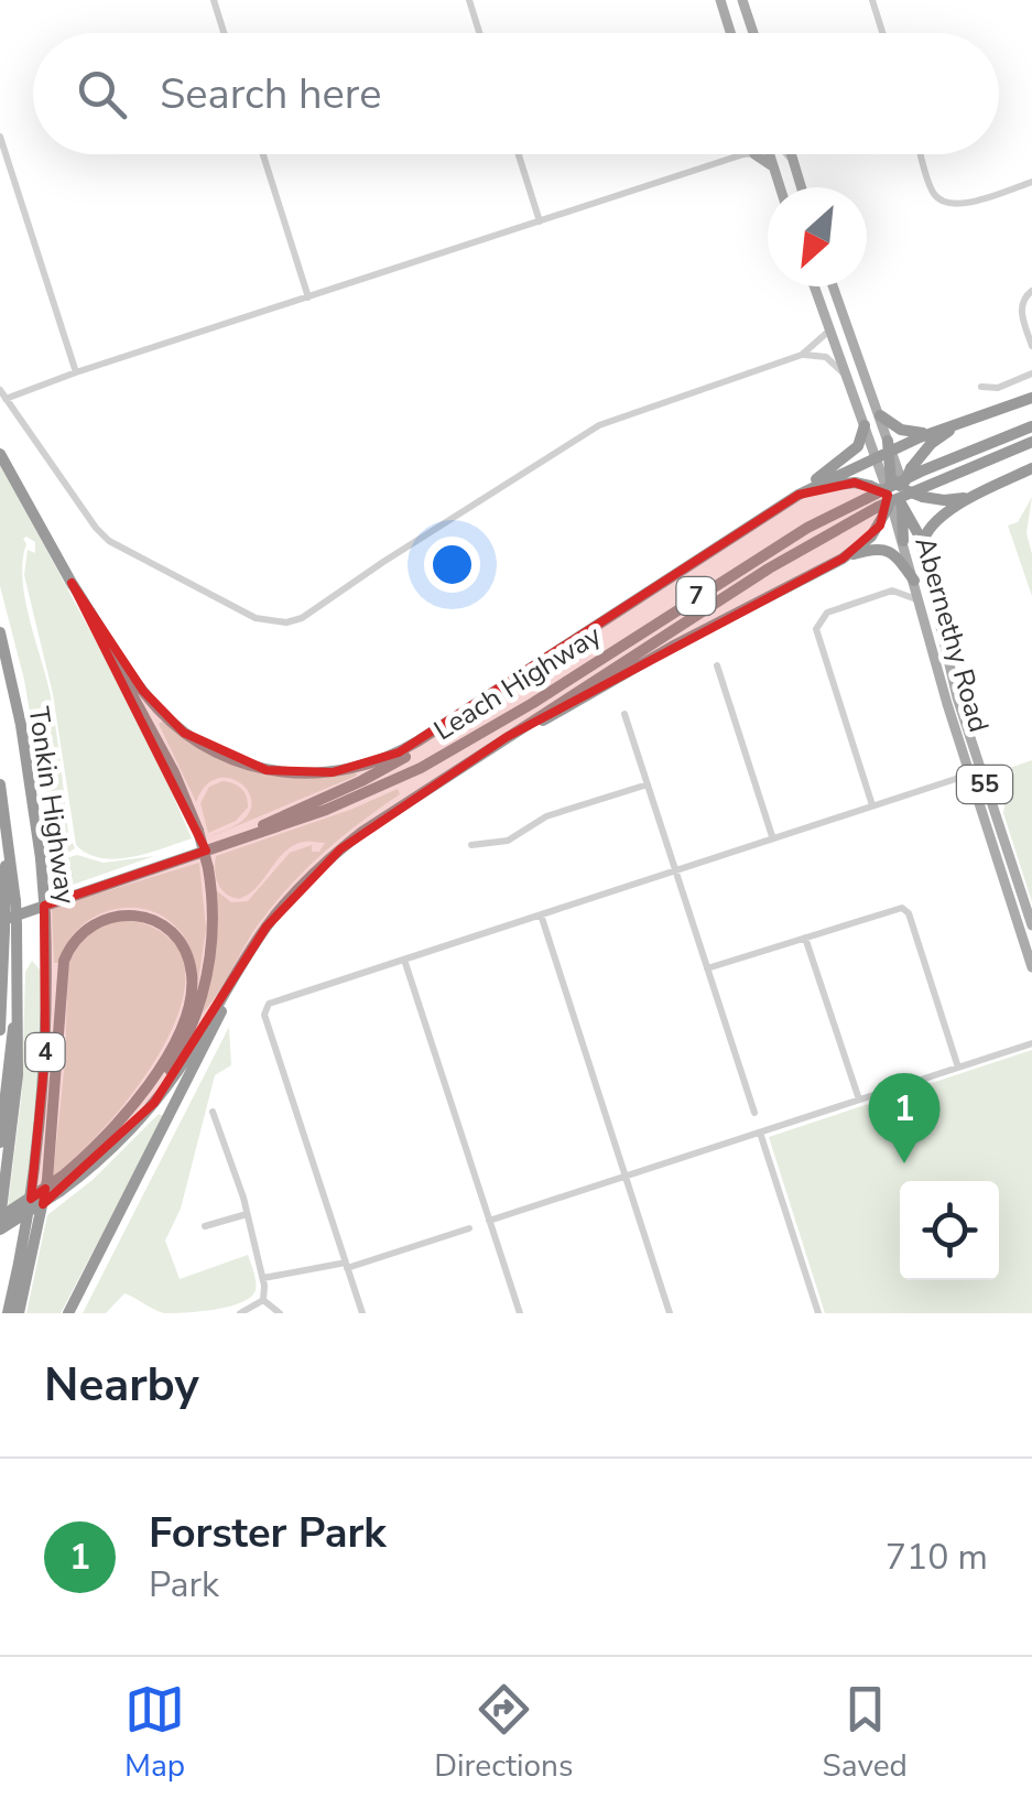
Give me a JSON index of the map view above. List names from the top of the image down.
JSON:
{
  "streets": {
    "highway": [
      "7",
      "Leach Highway",
      "Tonkin Highway",
      "4"
    ],
    "main road": ["Abernethy Road", "55"]
  },
  "crossings": [
    ["7", "Abernethy Road"],
    ["7", "Leach Highway"],
    ["Leach Highway", "Tonkin Highway"]
  ],
  "north": "bottom left",
  "page": {
    "search": "Search here",
    "pins": "1",
    "heading": "Nearby",
    "list": [
      {
        "mark": "1",
        "name": "Forster Park",
        "note": "Park",
        "value": "710 m"
      }
    ],
    "nav": ["Map", "Directions", "Saved"]
  }
}
